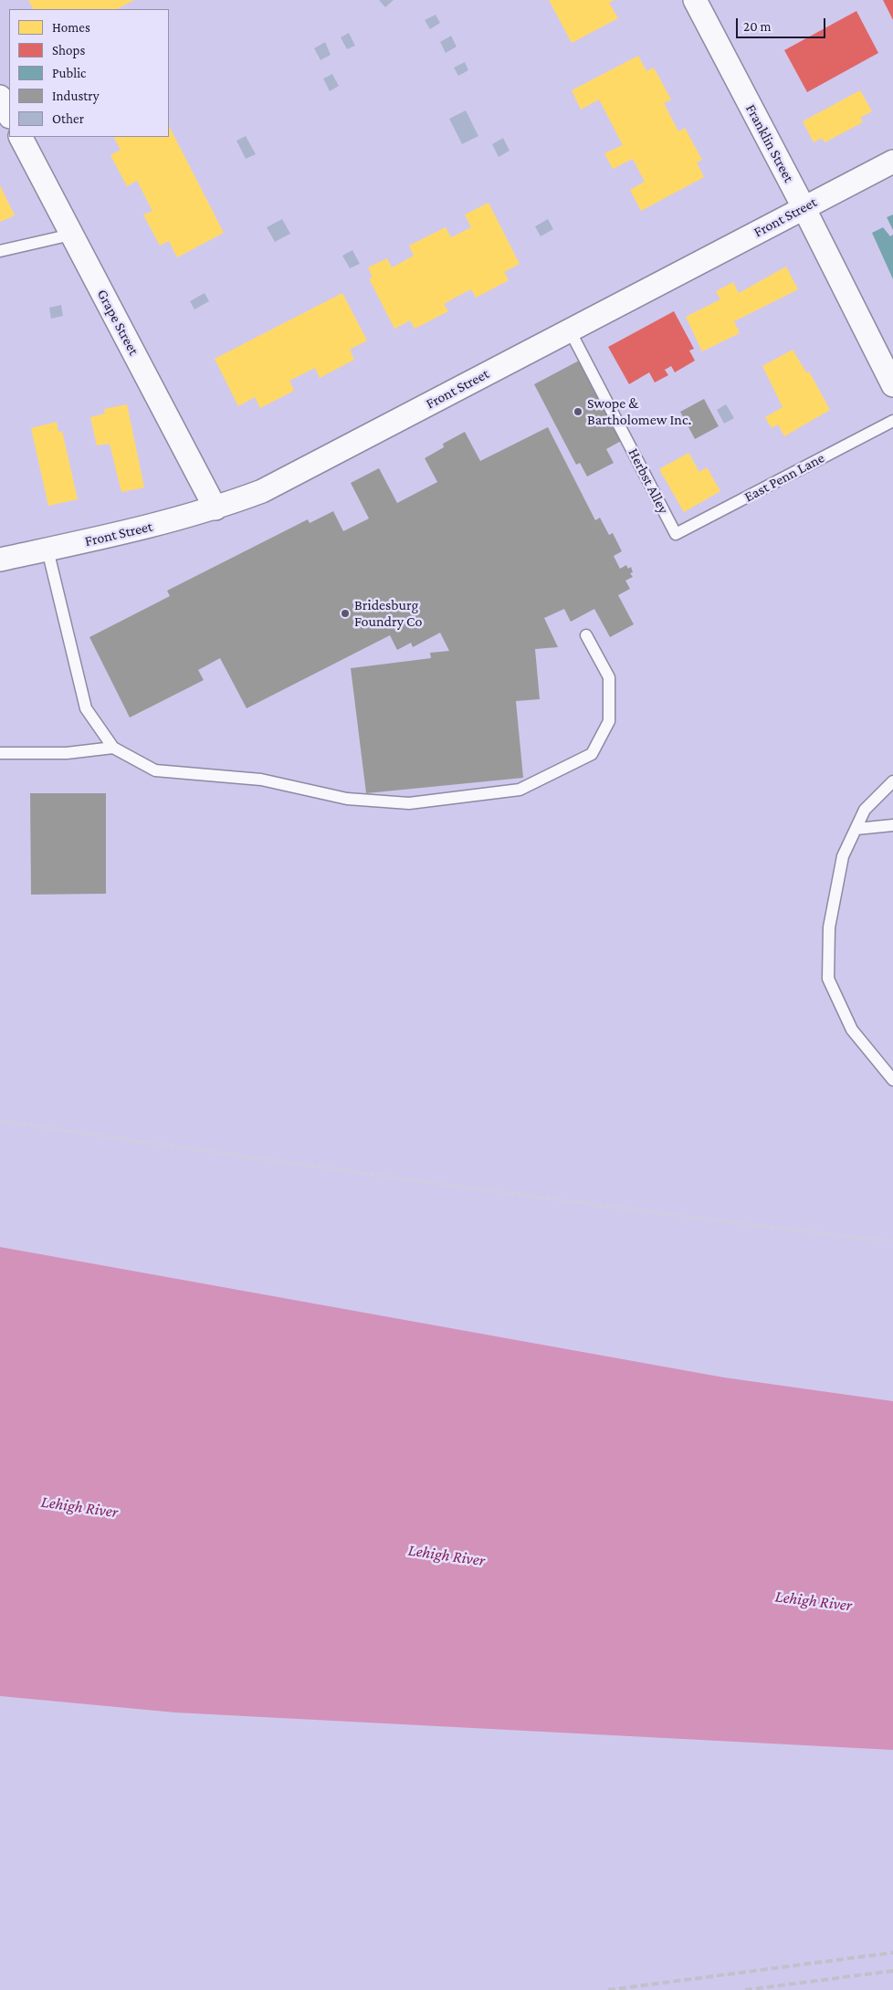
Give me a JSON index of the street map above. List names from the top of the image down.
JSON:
{
  "streets": {
    "street": ["Franklin Street", "Front Street", "Grape Street"],
    "lane": ["East Penn Lane", "Herbst Alley"]
  },
  "crossings": [
    ["Franklin Street", "Front Street"],
    ["Front Street", "Grape Street"],
    ["Front Street", "Herbst Alley"],
    ["East Penn Lane", "Herbst Alley"]
  ],
  "water": ["Lehigh River"],
  "places": ["Swope & Bartholomew Inc.", "Bridesburg Foundry Co"],
  "legend": [
    "Homes",
    "Shops",
    "Public",
    "Industry",
    "Other"
  ],
  "scale_bar": "20 m"
}
